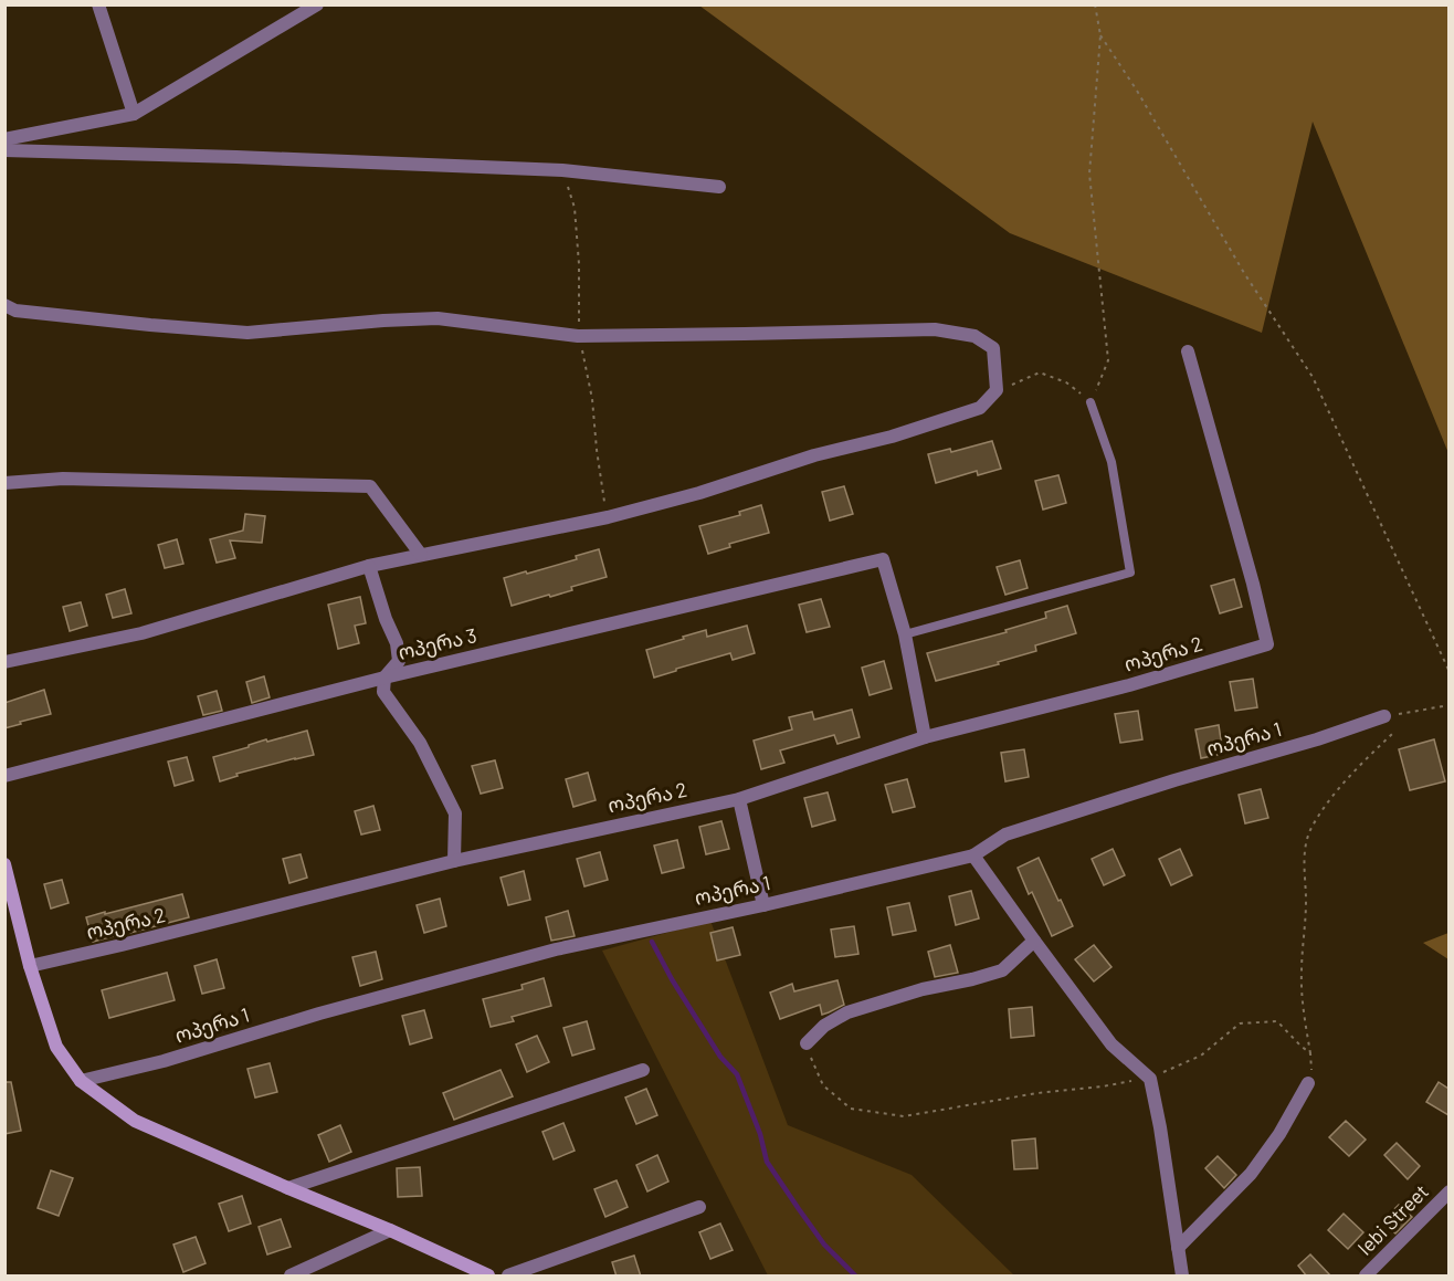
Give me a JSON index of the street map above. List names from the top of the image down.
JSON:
{
  "streets": {
    "street": [
      "ოპერა 3",
      "ოპერა 2",
      "ოპერა 1",
      "Iebi Street"
    ]
  }
}
